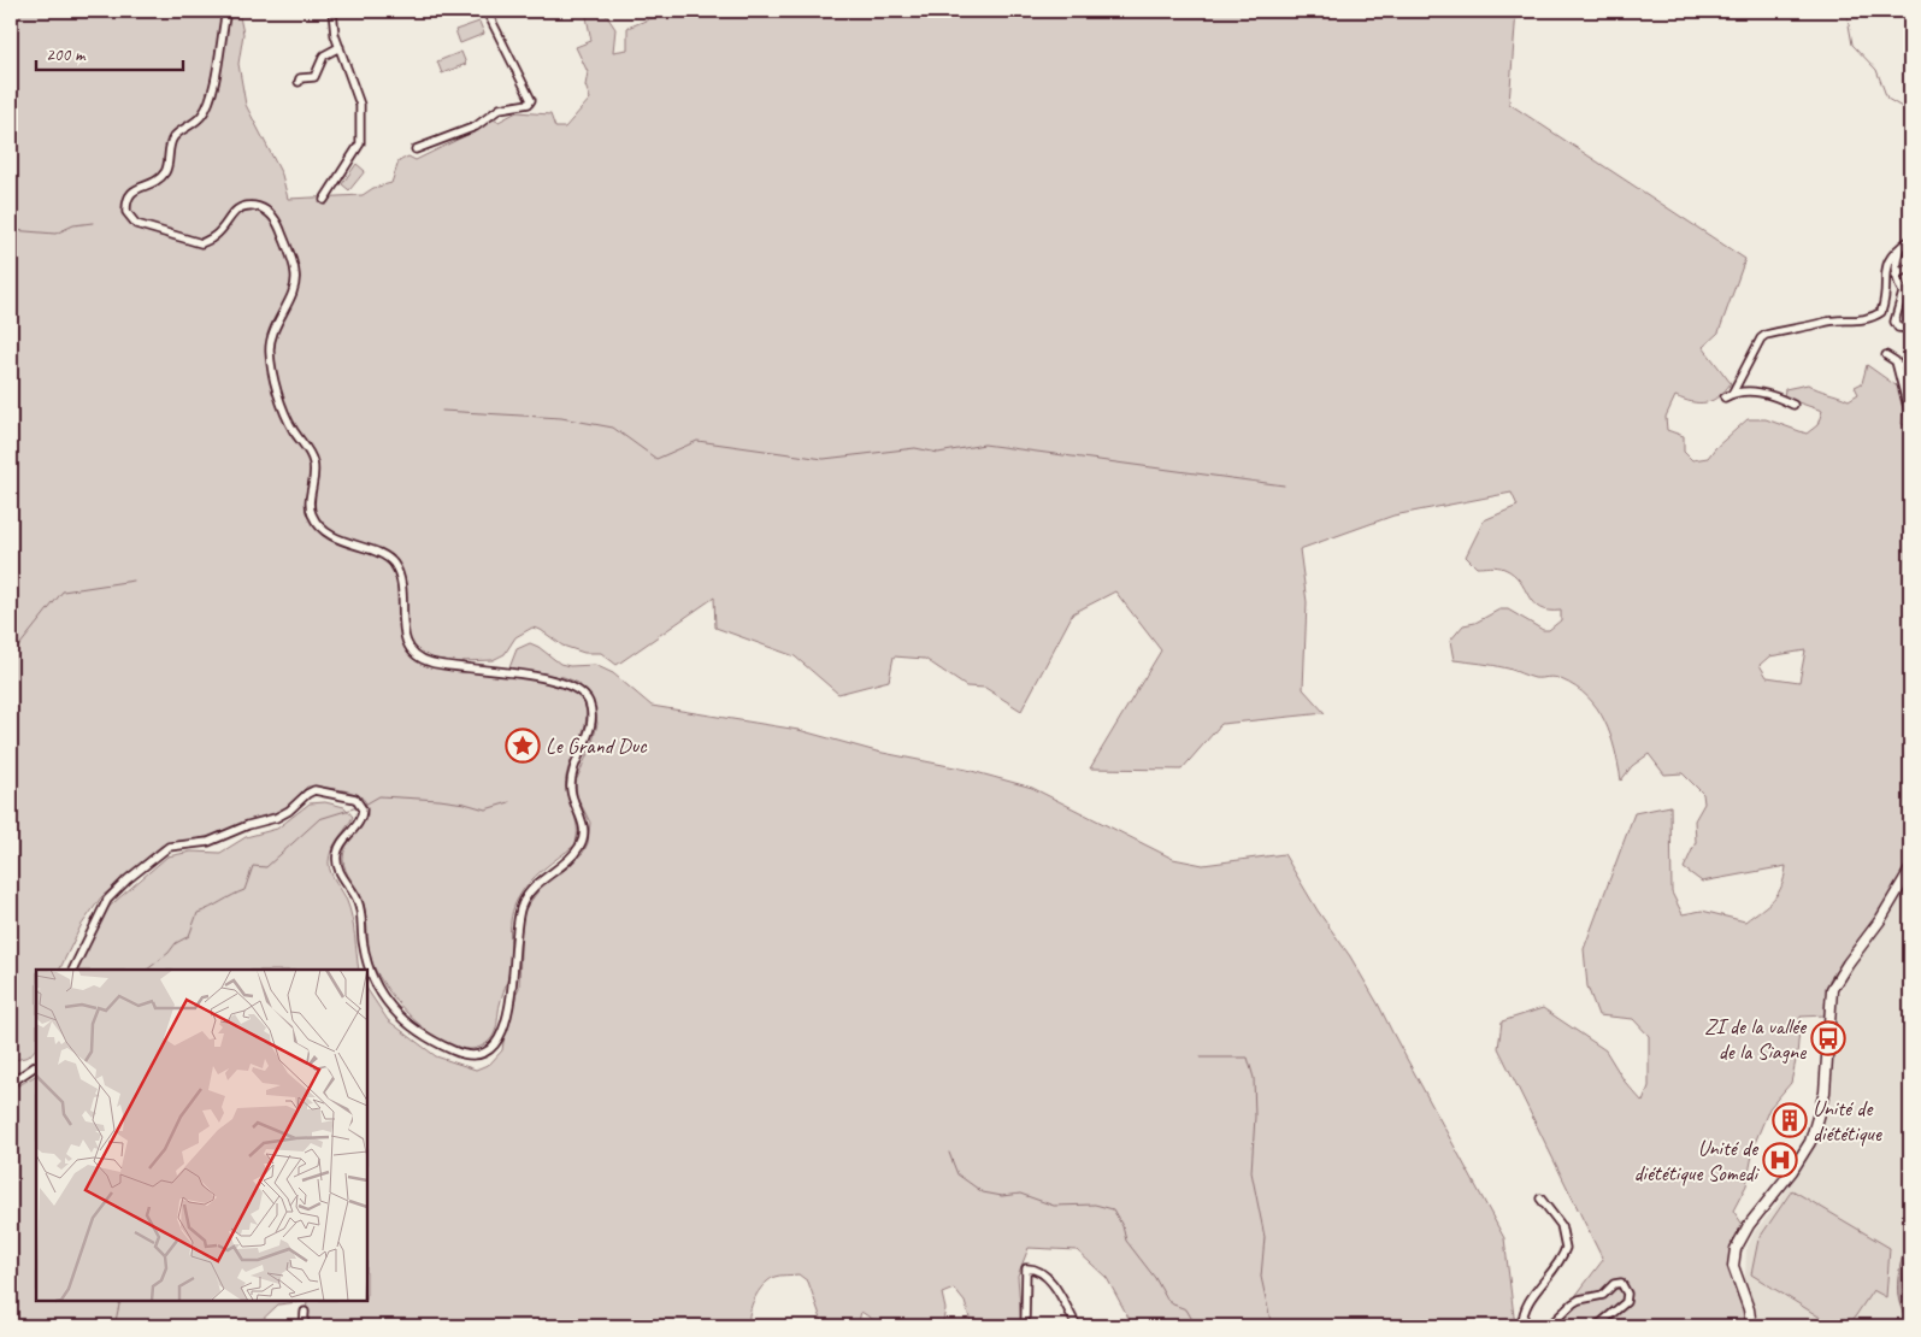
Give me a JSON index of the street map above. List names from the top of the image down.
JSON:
{
  "places": {
    "place": ["Le Grand Duc"],
    "bus stop": ["ZI de la vallée de la Siagne"],
    "building": ["Unité de diététique"],
    "hospital": ["Unité de diététique Somedi"]
  },
  "scale_bar": "200 m"
}
